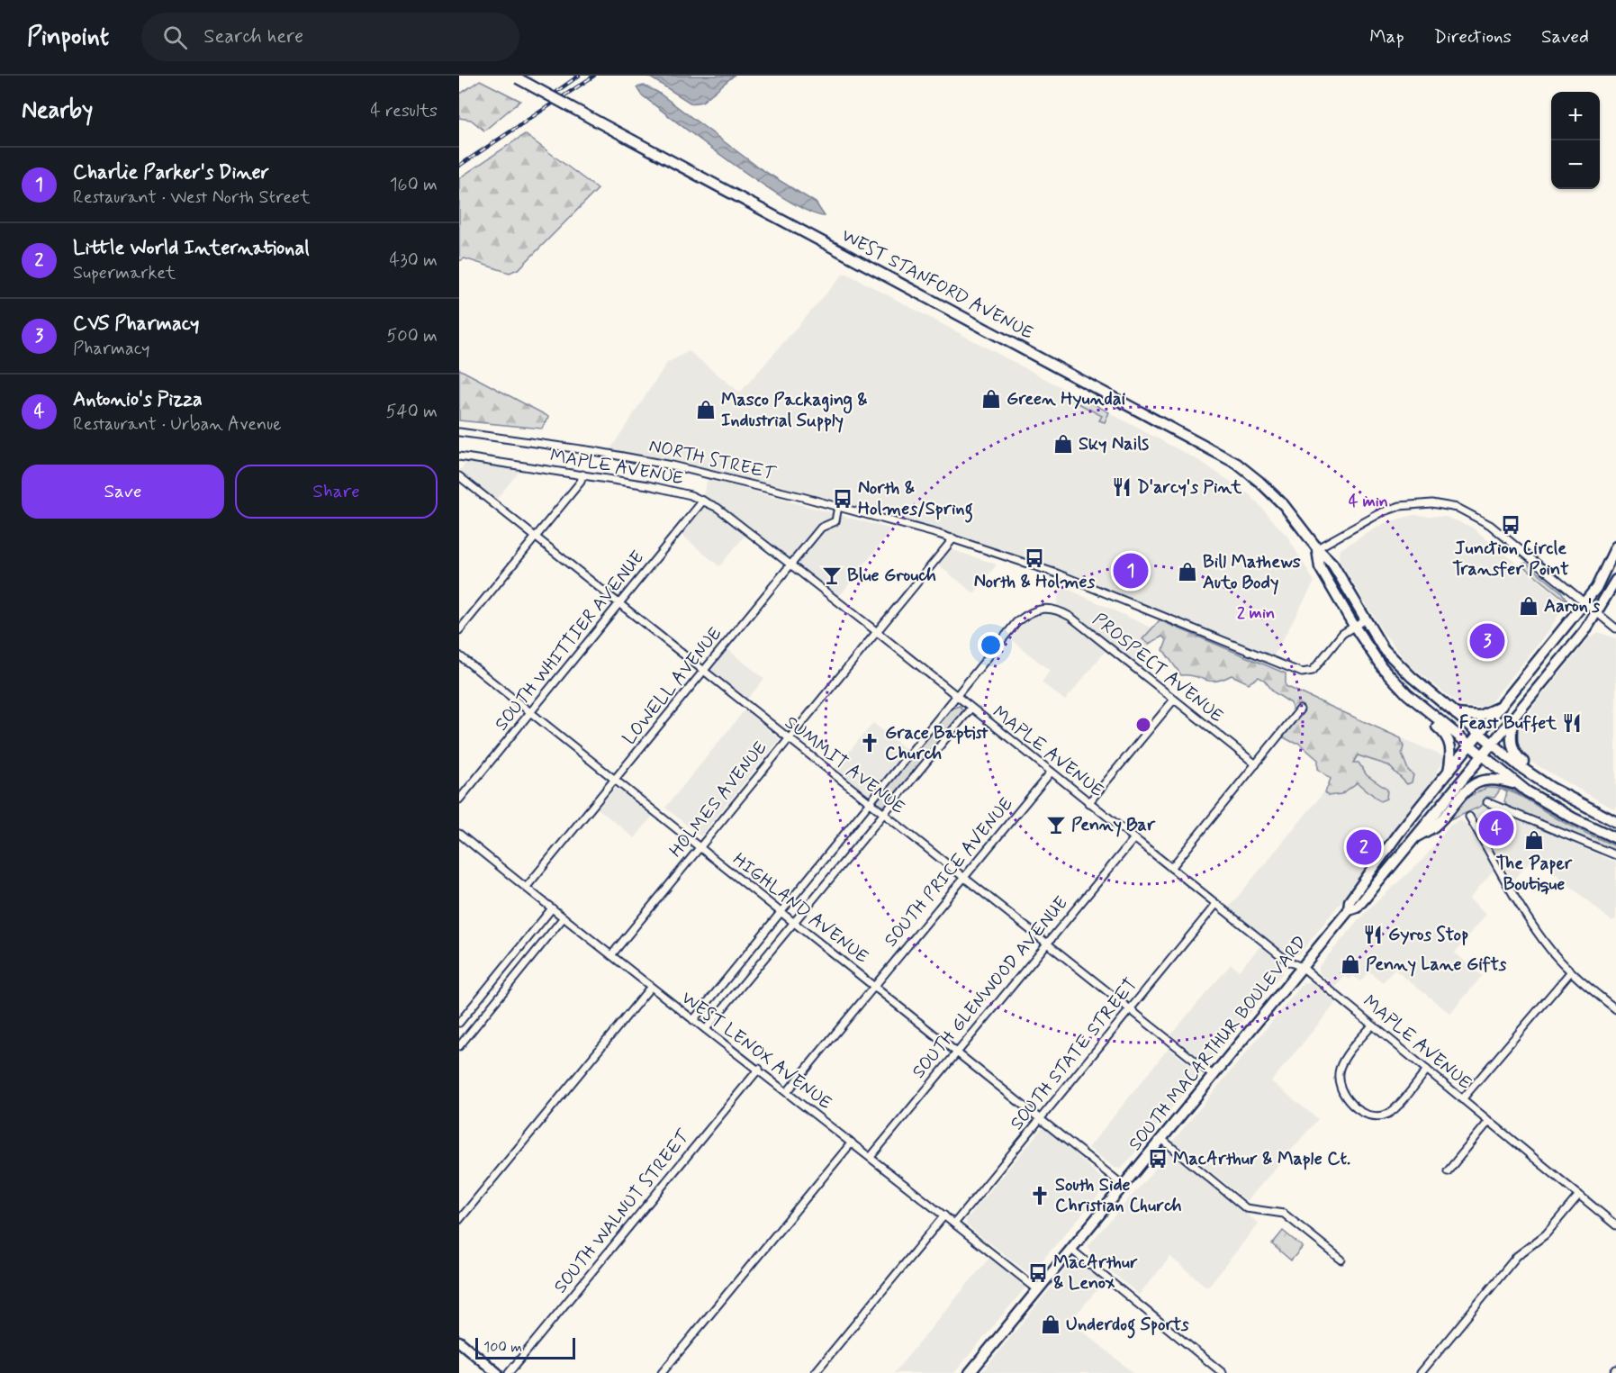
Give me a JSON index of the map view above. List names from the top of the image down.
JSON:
{
  "streets": {
    "main road": ["WEST STANFORD AVENUE", "SOUTH MACARTHUR BOULEVARD"],
    "street": [
      "NORTH STREET",
      "MAPLE AVENUE",
      "SOUTH WHITTIER AVENUE",
      "PROSPECT AVENUE",
      "LOWELL AVENUE",
      "SUMMIT AVENUE",
      "HOLMES AVENUE",
      "SOUTH PRICE AVENUE",
      "HIGHLAND AVENUE",
      "SOUTH GLENWOOD AVENUE",
      "WEST LENOX AVENUE",
      "SOUTH STATE STREET",
      "SOUTH WALNUT STREET"
    ]
  },
  "crossings": [
    ["WEST STANFORD AVENUE", "NORTH STREET"],
    ["WEST STANFORD AVENUE", "SOUTH MACARTHUR BOULEVARD"],
    ["NORTH STREET", "LOWELL AVENUE"],
    ["NORTH STREET", "HOLMES AVENUE"],
    ["MAPLE AVENUE", "SOUTH WHITTIER AVENUE"],
    ["MAPLE AVENUE", "PROSPECT AVENUE"],
    ["MAPLE AVENUE", "LOWELL AVENUE"],
    ["MAPLE AVENUE", "HOLMES AVENUE"],
    ["MAPLE AVENUE", "SOUTH PRICE AVENUE"],
    ["MAPLE AVENUE", "SOUTH GLENWOOD AVENUE"],
    ["MAPLE AVENUE", "SOUTH MACARTHUR BOULEVARD"],
    ["MAPLE AVENUE", "SOUTH STATE STREET"],
    ["SOUTH WHITTIER AVENUE", "SUMMIT AVENUE"],
    ["SOUTH WHITTIER AVENUE", "HIGHLAND AVENUE"],
    ["LOWELL AVENUE", "SUMMIT AVENUE"],
    ["LOWELL AVENUE", "HIGHLAND AVENUE"],
    ["LOWELL AVENUE", "WEST LENOX AVENUE"],
    ["SUMMIT AVENUE", "HOLMES AVENUE"],
    ["SUMMIT AVENUE", "SOUTH PRICE AVENUE"],
    ["SUMMIT AVENUE", "SOUTH GLENWOOD AVENUE"],
    ["SUMMIT AVENUE", "SOUTH MACARTHUR BOULEVARD"],
    ["SUMMIT AVENUE", "SOUTH STATE STREET"],
    ["HOLMES AVENUE", "HIGHLAND AVENUE"],
    ["HOLMES AVENUE", "WEST LENOX AVENUE"],
    ["SOUTH PRICE AVENUE", "HIGHLAND AVENUE"],
    ["SOUTH PRICE AVENUE", "WEST LENOX AVENUE"],
    ["HIGHLAND AVENUE", "SOUTH GLENWOOD AVENUE"],
    ["HIGHLAND AVENUE", "SOUTH MACARTHUR BOULEVARD"],
    ["HIGHLAND AVENUE", "SOUTH STATE STREET"],
    ["SOUTH GLENWOOD AVENUE", "WEST LENOX AVENUE"],
    ["SOUTH MACARTHUR BOULEVARD", "WEST LENOX AVENUE"],
    ["WEST LENOX AVENUE", "SOUTH STATE STREET"],
    ["WEST LENOX AVENUE", "SOUTH WALNUT STREET"]
  ],
  "places": {
    "shop": [
      "Green Hyundai",
      "Masco Packaging & Industrial Supply",
      "Sky Nails",
      "Bill Mathews Auto Body",
      "Aaron's",
      "The Paper Boutique",
      "Penny Lane Gifts",
      "Underdog Sports"
    ],
    "restaurant": ["D'arcy's Pint", "Feast Buffet", "Gyros Stop"],
    "bus stop": [
      "North & Holmes/Spring",
      "Junction Circle Transfer Point",
      "North & Holmes",
      "MacArthur & Maple Ct.",
      "MacArthur & Lenox"
    ],
    "bar": ["Blue Grouch", "Penny Bar"],
    "church": ["Grace Baptist Church", "South Side Christian Church"]
  },
  "scale_bar": "100 m",
  "page": {
    "header": "Pinpoint",
    "search": "Search here",
    "nav": ["Map", "Directions", "Saved"],
    "heading": ["Nearby", "4 results"],
    "map_buttons": ["+", "−"],
    "list": [
      {
        "mark": "1",
        "name": "Charlie Parker's Diner",
        "note": "Restaurant · West North Street",
        "value": "160 m"
      },
      {
        "mark": "2",
        "name": "Little World International",
        "note": "Supermarket",
        "value": "430 m"
      },
      {
        "mark": "3",
        "name": "CVS Pharmacy",
        "note": "Pharmacy",
        "value": "500 m"
      },
      {
        "mark": "4",
        "name": "Antonio's Pizza",
        "note": "Restaurant · Urban Avenue",
        "value": "540 m"
      }
    ],
    "buttons": ["Save", "Share"],
    "pins": [
      "1",
      "3",
      "4",
      "2"
    ],
    "scale": "100 m"
  },
  "rings": ["4 min", "2 min"]
}
